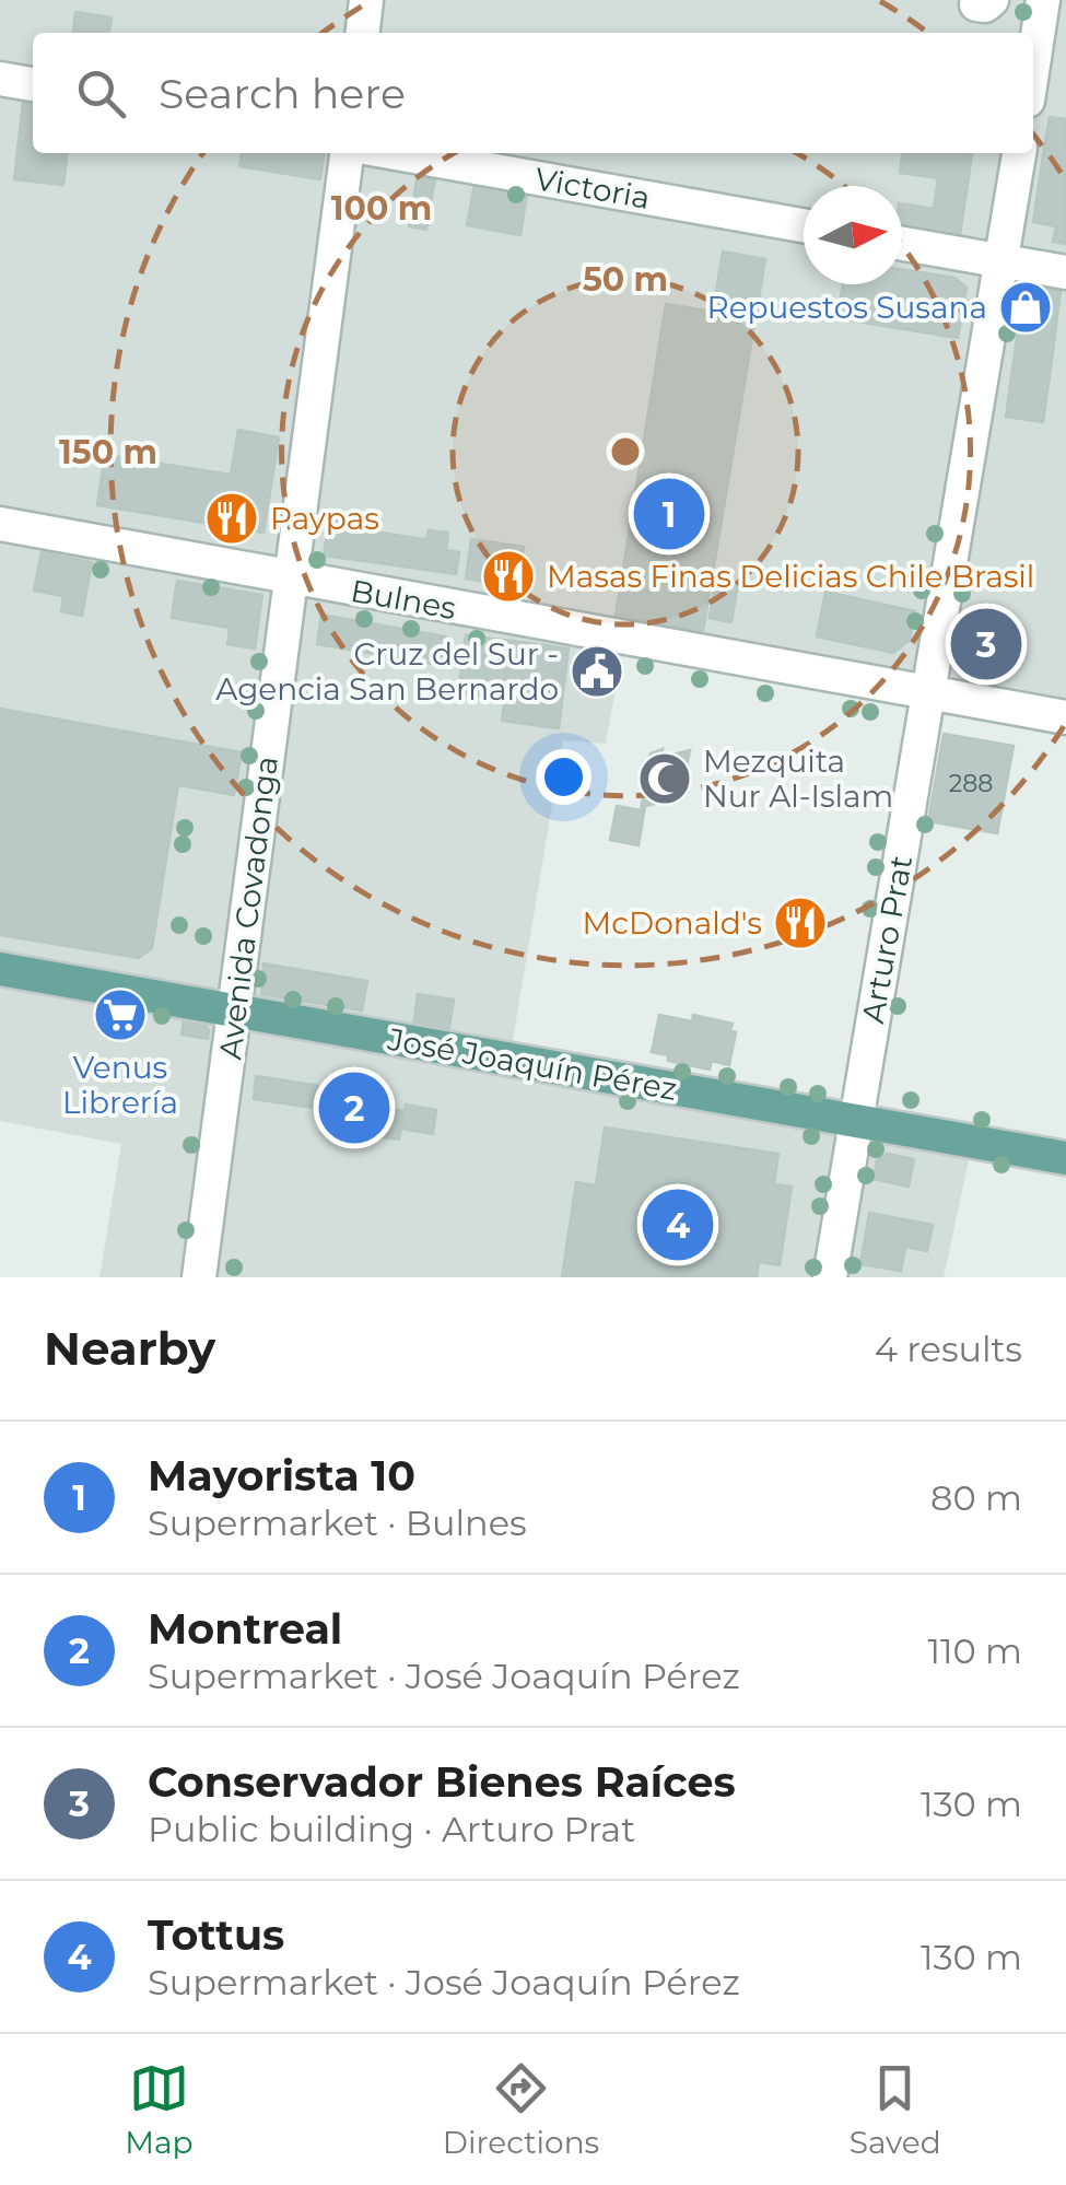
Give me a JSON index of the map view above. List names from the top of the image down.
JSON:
{
  "streets": {
    "main road": ["José Joaquín Pérez"],
    "street": [
      "Victoria",
      "Bulnes",
      "Avenida Covadonga",
      "Arturo Prat"
    ]
  },
  "crossings": [
    ["Bulnes", "Avenida Covadonga"],
    ["Bulnes", "Arturo Prat"],
    ["Avenida Covadonga", "José Joaquín Pérez"],
    ["Arturo Prat", "José Joaquín Pérez"]
  ],
  "places": {
    "shop": ["Repuestos Susana"],
    "restaurant": ["Paypas", "Masas Finas Delicias Chile Brasil", "McDonald's"],
    "public building": ["Cruz del Sur - Agencia San Bernardo"],
    "mosque": ["Mezquita Nur Al-Islam"],
    "supermarket": ["Venus Librería"]
  },
  "house_numbers": ["288"],
  "north": "right",
  "page": {
    "search": "Search here",
    "pins": [
      "1",
      "3",
      "2",
      "4"
    ],
    "heading": ["Nearby", "4 results"],
    "list": [
      {
        "mark": "1",
        "name": "Mayorista 10",
        "note": "Supermarket · Bulnes",
        "value": "80 m"
      },
      {
        "mark": "2",
        "name": "Montreal",
        "note": "Supermarket · José Joaquín Pérez",
        "value": "110 m"
      },
      {
        "mark": "3",
        "name": "Conservador Bienes Raíces",
        "note": "Public building · Arturo Prat",
        "value": "130 m"
      },
      {
        "mark": "4",
        "name": "Tottus",
        "note": "Supermarket · José Joaquín Pérez",
        "value": "130 m"
      }
    ],
    "nav": ["Map", "Directions", "Saved"]
  },
  "rings": ["100 m", "50 m", "150 m"]
}
